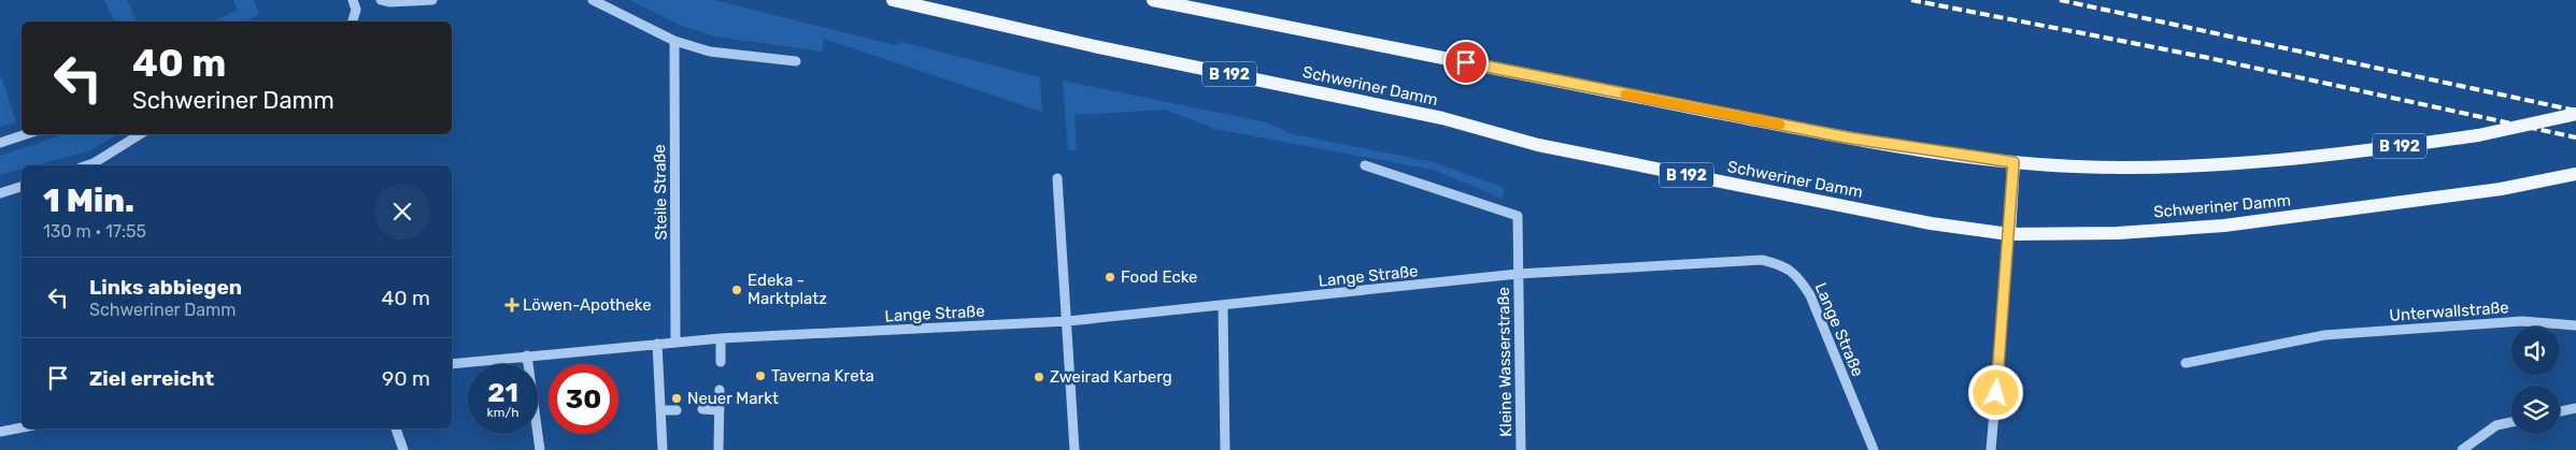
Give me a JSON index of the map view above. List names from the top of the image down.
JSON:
{
  "streets": {
    "main road": ["B 192", "Schweriner Damm"],
    "street": [
      "Steile Straße",
      "Lange Straße",
      "Unterwallstraße",
      "Kleine Wasserstraße"
    ]
  },
  "crossings": [
    ["Lange Straße", "Kleine Wasserstraße"]
  ],
  "places": {
    "other": [
      "Food Ecke",
      "Edeka - Marktplatz",
      "Taverna Kreta",
      "Zweirad Karberg",
      "Neuer Markt"
    ],
    "health": ["Löwen-Apotheke"]
  },
  "page": {
    "turn": ["40 m", "Schweriner Damm"],
    "heading": ["1 Min.", "130 m · 17:55"],
    "list": [
      {
        "name": "Links abbiegen",
        "note": "Schweriner Damm",
        "value": "40 m"
      },
      {
        "name": "Ziel erreicht",
        "value": "90 m"
      }
    ],
    "speed": "21 km/h",
    "limit": "30"
  }
}
